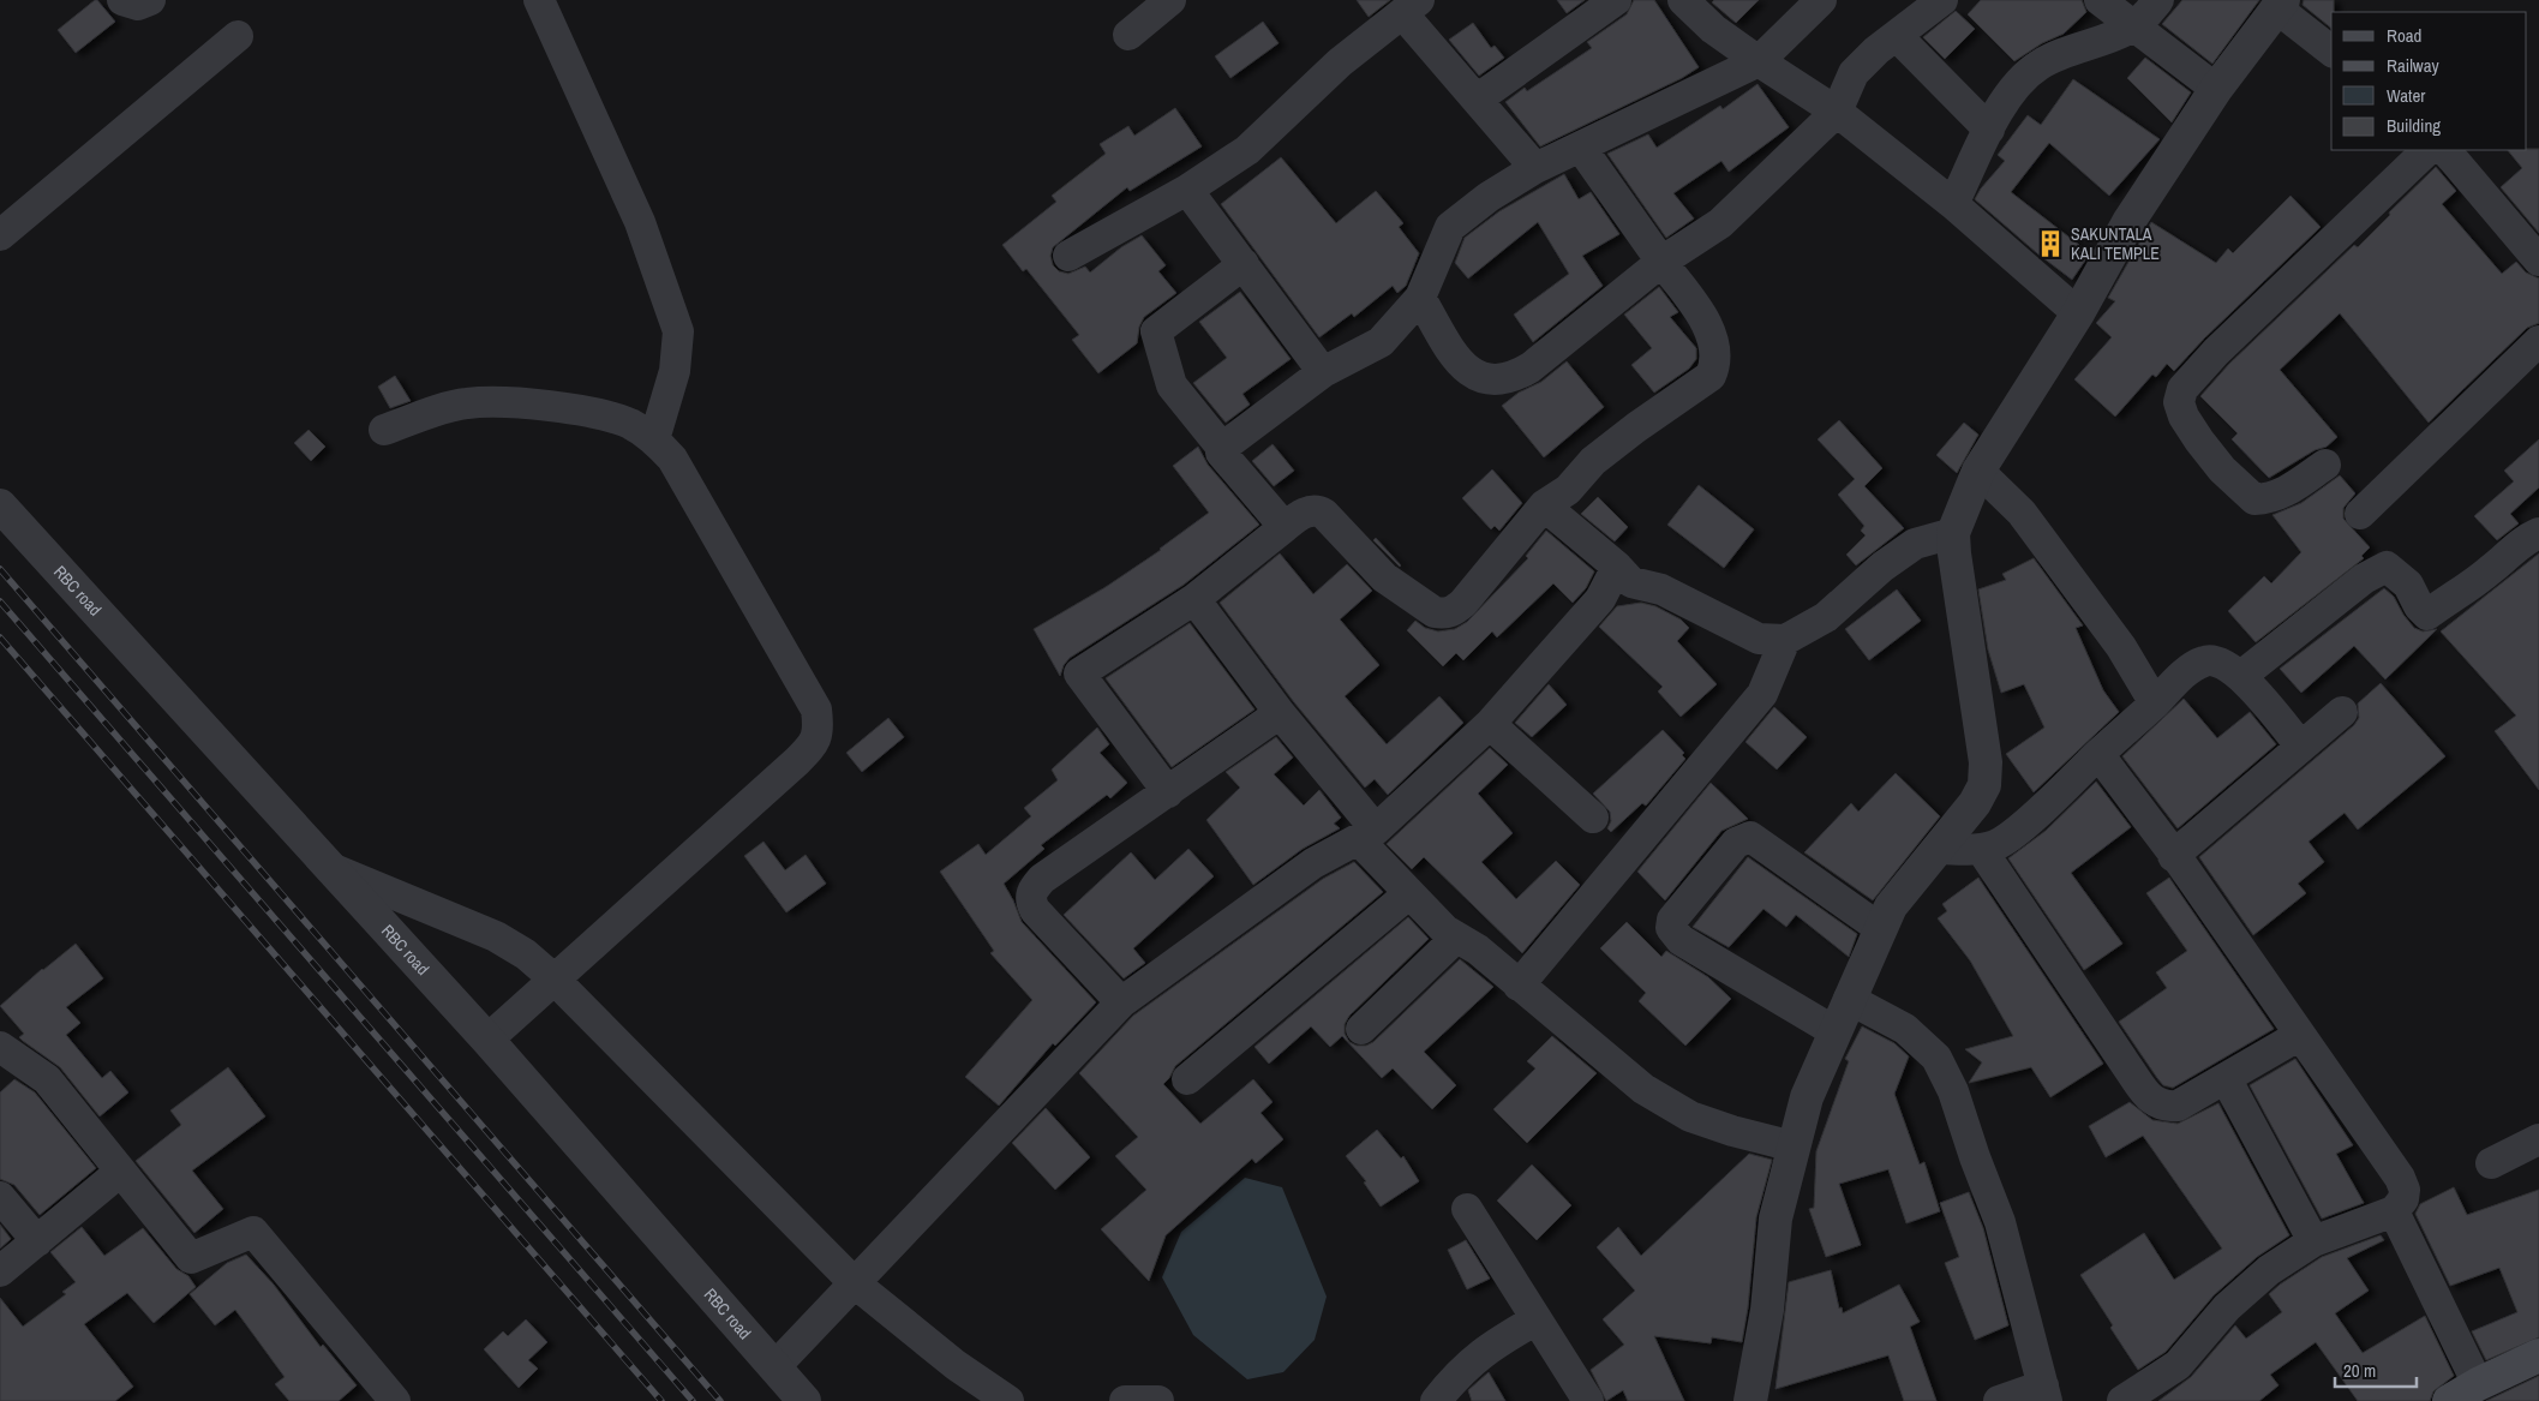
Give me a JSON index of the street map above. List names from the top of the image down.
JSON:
{
  "streets": {
    "street": ["RBC road"]
  },
  "places": {
    "building": ["SAKUNTALA KALI TEMPLE"]
  },
  "legend": [
    "Road",
    "Railway",
    "Water",
    "Building"
  ],
  "scale_bar": "20 m"
}
